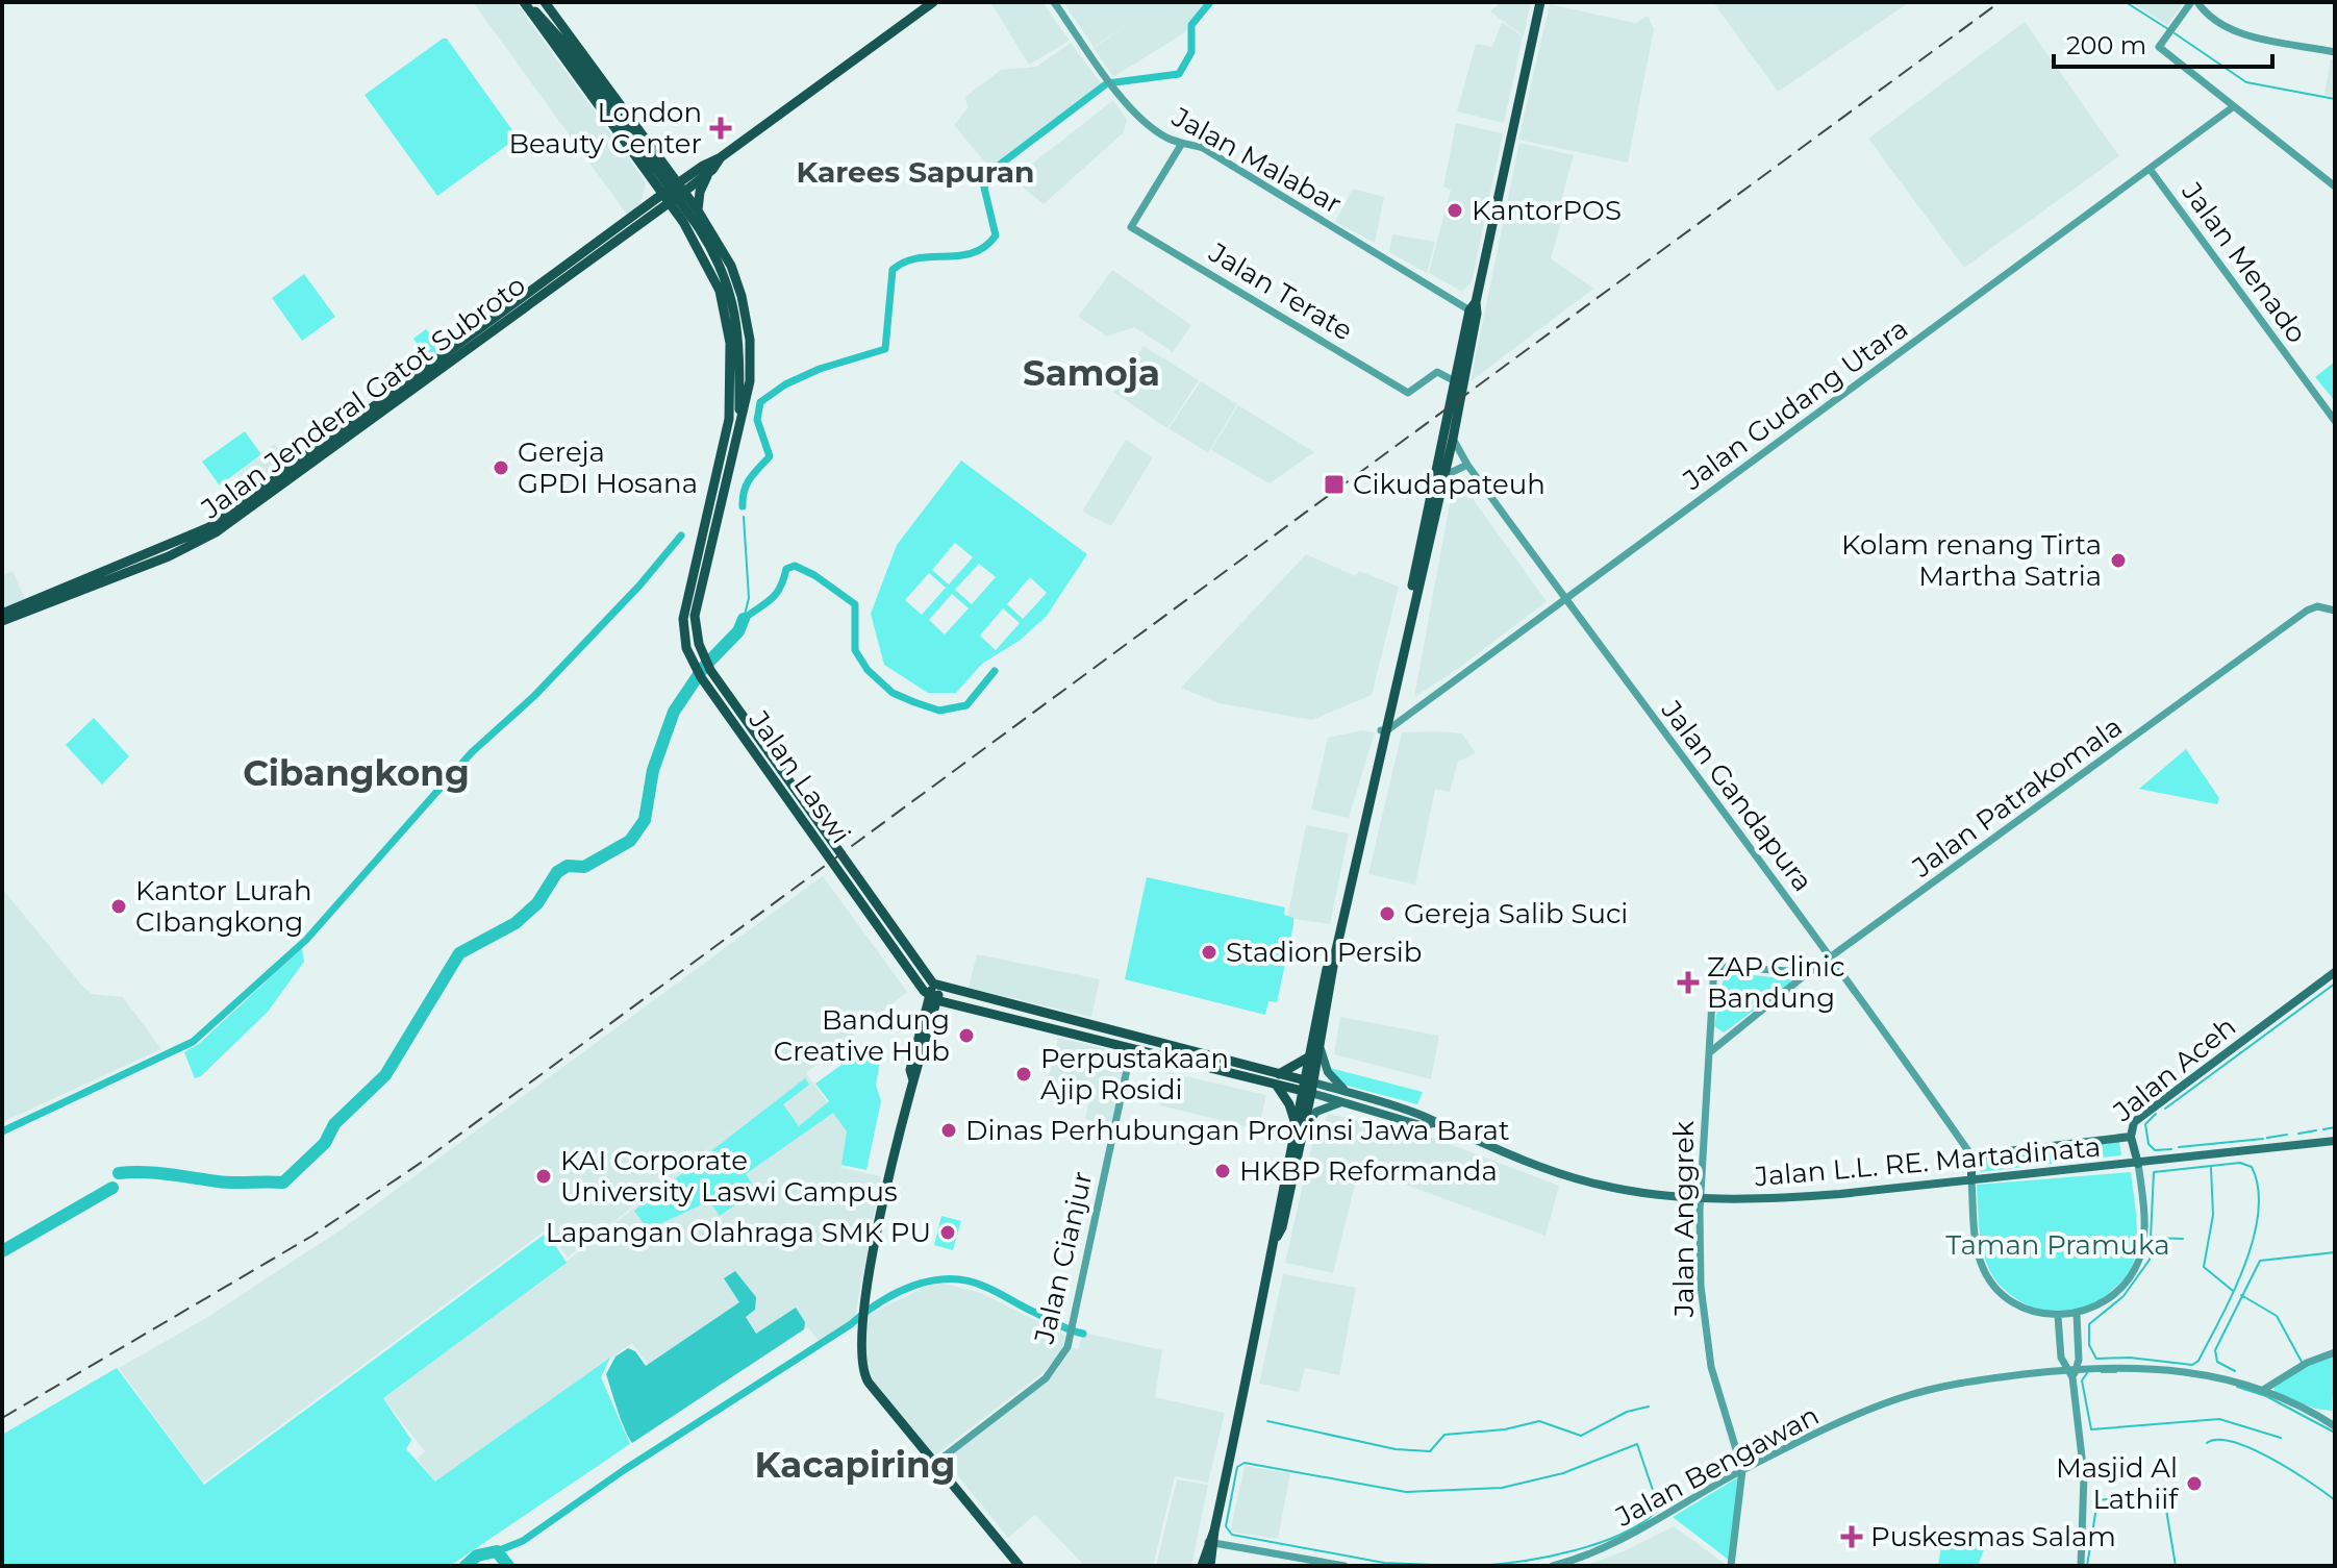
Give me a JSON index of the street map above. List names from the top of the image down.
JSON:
{
  "streets": {
    "main road": [
      "Jalan Jenderal Gatot Subroto",
      "Jalan Laswi",
      "Jalan Aceh",
      "Jalan L.L. RE. Martadinata"
    ],
    "street": [
      "Jalan Malabar",
      "Jalan Menado",
      "Jalan Terate",
      "Jalan Gudang Utara",
      "Jalan Gandapura",
      "Jalan Patrakomala",
      "Jalan Anggrek",
      "Jalan Cianjur",
      "Jalan Bengawan"
    ]
  },
  "crossings": [
    ["Jalan Malabar", "Jalan Terate"],
    ["Jalan Menado", "Jalan Gudang Utara"],
    ["Jalan Jenderal Gatot Subroto", "Jalan Laswi"],
    ["Jalan Gudang Utara", "Jalan Gandapura"],
    ["Jalan Gandapura", "Jalan Patrakomala"],
    ["Jalan Gandapura", "Jalan Aceh"],
    ["Jalan Patrakomala", "Jalan Anggrek"],
    ["Jalan L.L. RE. Martadinata", "Jalan Anggrek"],
    ["Jalan Anggrek", "Jalan Bengawan"]
  ],
  "districts": [
    "Karees Sapuran",
    "Samoja",
    "Cibangkong",
    "Kacapiring"
  ],
  "parks": ["Taman Pramuka"],
  "places": {
    "health": ["London Beauty Center", "ZAP Clinic Bandung", "Puskesmas Salam"],
    "other": [
      "KantorPOS",
      "Gereja GPDI Hosana",
      "Kolam renang Tirta Martha Satria",
      "Kantor Lurah CIbangkong",
      "Gereja Salib Suci",
      "Stadion Persib",
      "Bandung Creative Hub",
      "Perpustakaan Ajip Rosidi",
      "Dinas Perhubungan Provinsi Jawa Barat",
      "HKBP Reformanda",
      "KAI Corporate University Laswi Campus",
      "Lapangan Olahraga SMK PU",
      "Masjid Al Lathiif"
    ],
    "transit": ["Cikudapateuh"]
  },
  "scale_bar": "200 m"
}
